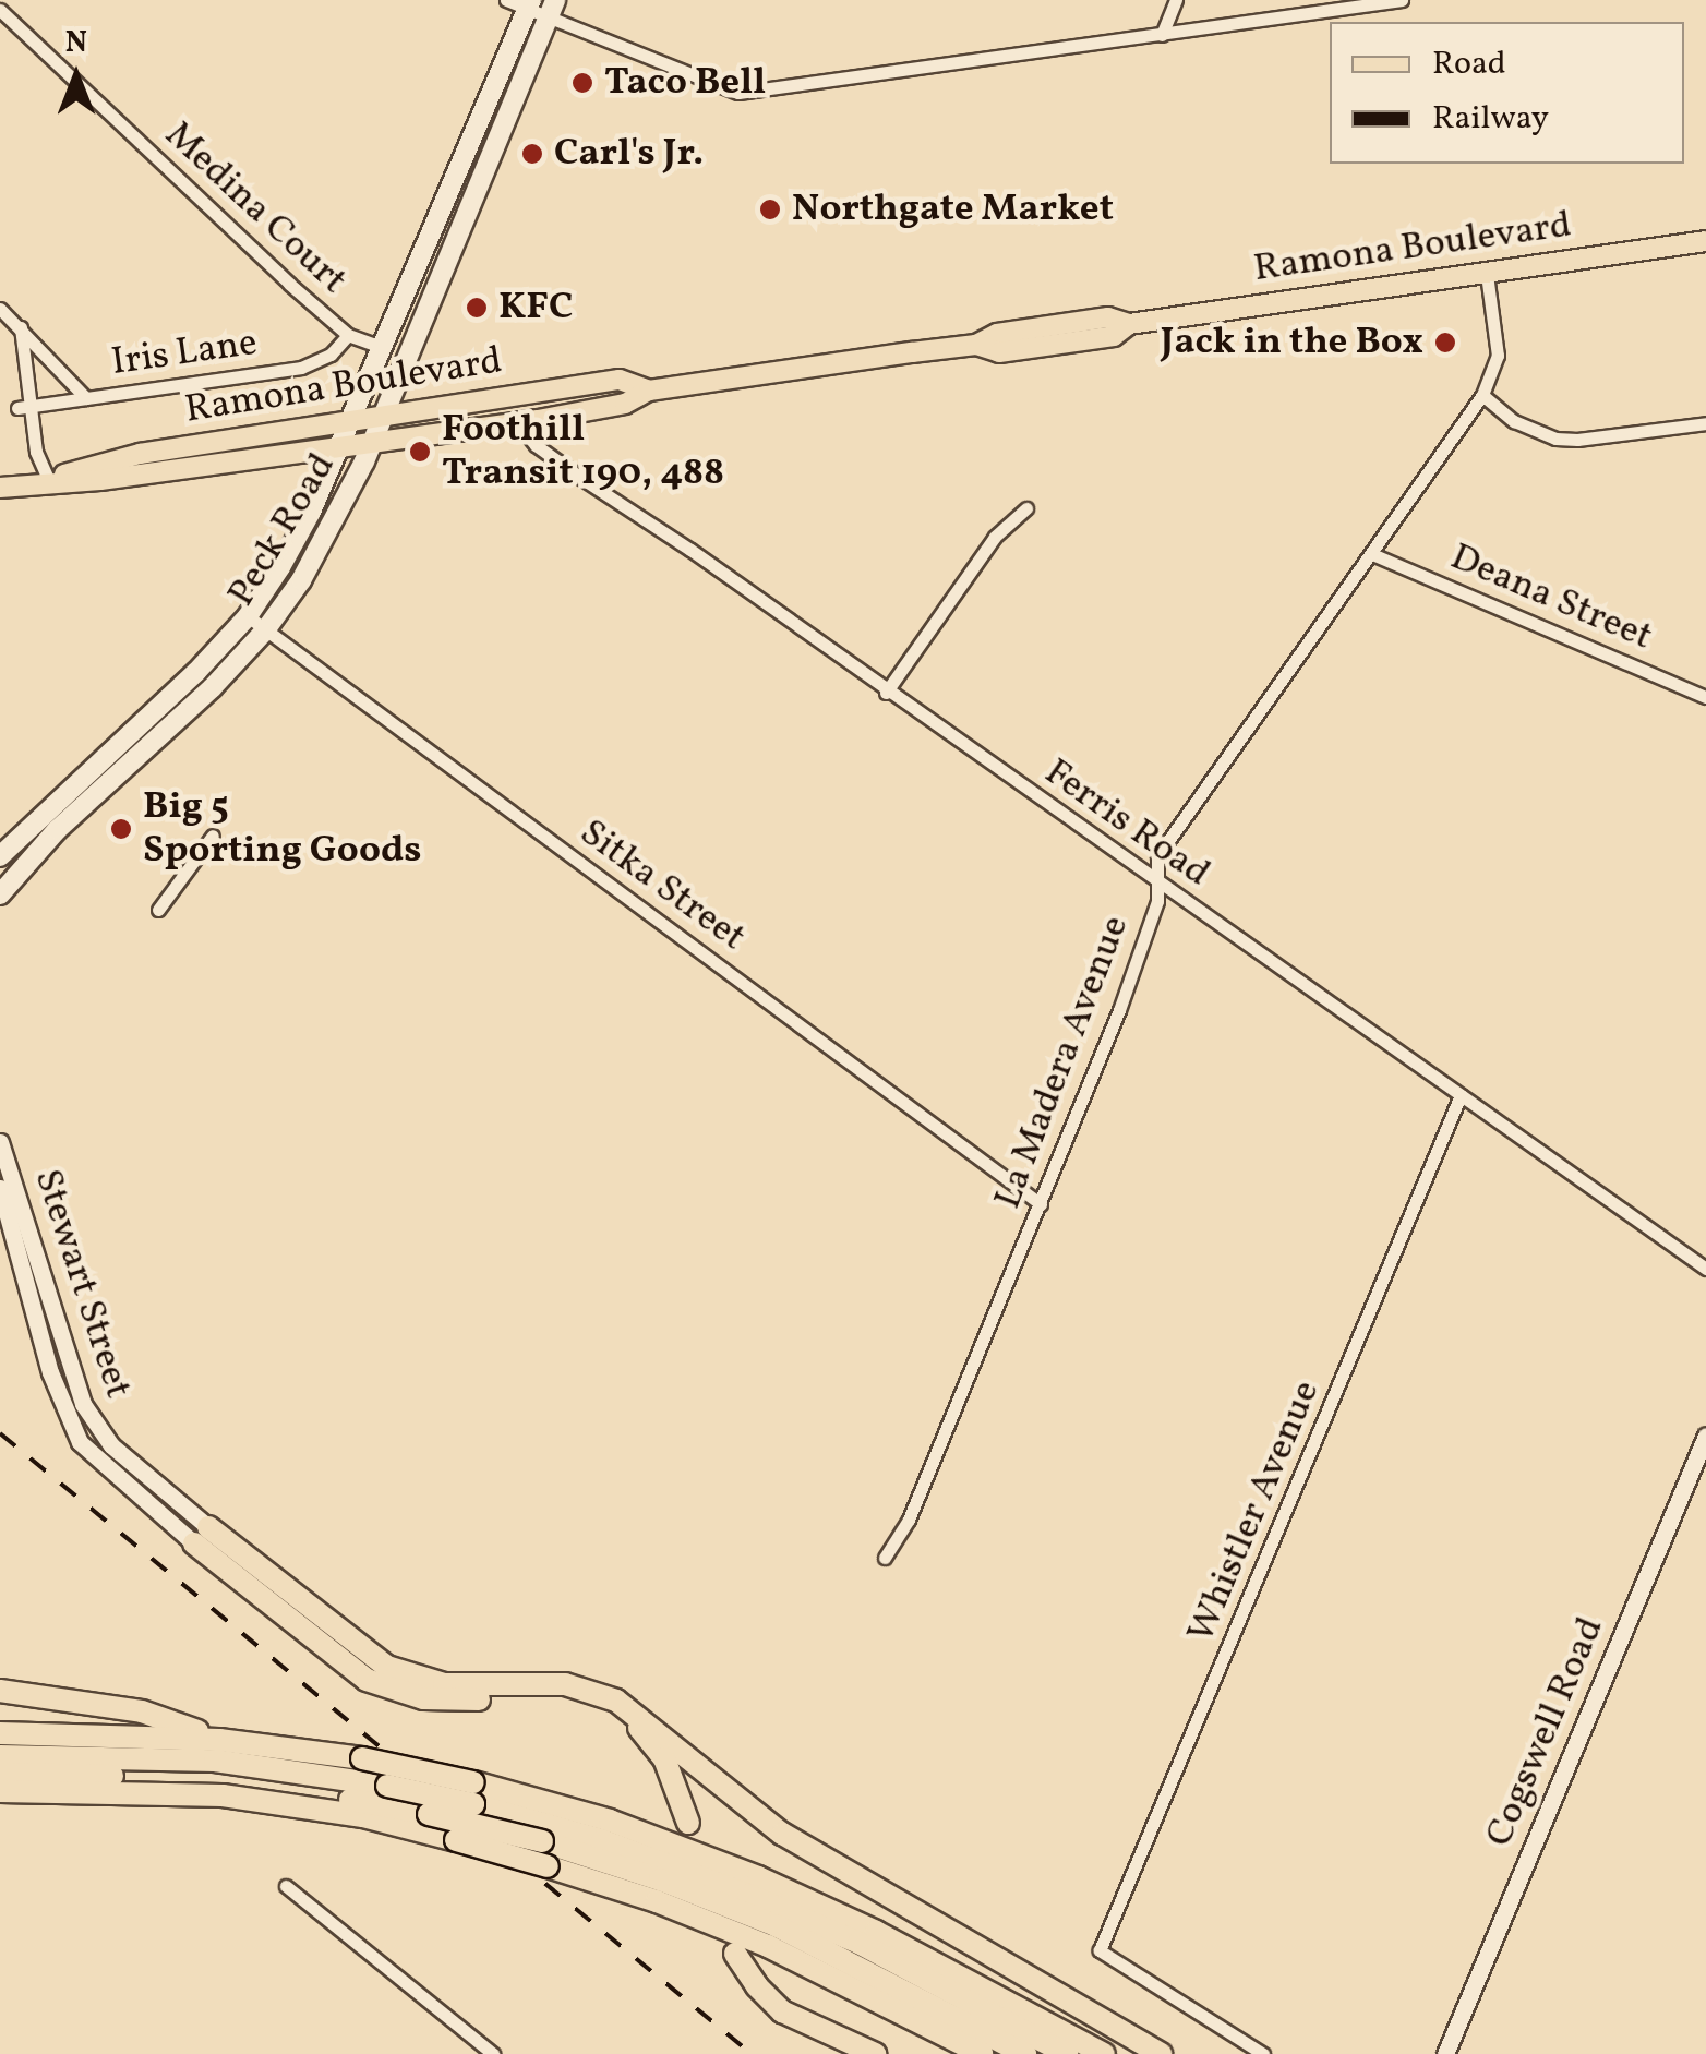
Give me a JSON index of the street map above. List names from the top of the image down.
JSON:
{
  "streets": {
    "main road": ["Ramona Boulevard", "Peck Road"],
    "street": [
      "Medina Court",
      "Iris Lane",
      "Deana Street",
      "Ferris Road",
      "Sitka Street",
      "La Madera Avenue",
      "Stewart Street",
      "Whistler Avenue",
      "Cogswell Road"
    ]
  },
  "crossings": [
    ["Medina Court", "Iris Lane"],
    ["Medina Court", "Peck Road"],
    ["Ramona Boulevard", "Peck Road"],
    ["Ramona Boulevard", "Ferris Road"],
    ["Ramona Boulevard", "La Madera Avenue"],
    ["Peck Road", "Sitka Street"],
    ["Deana Street", "La Madera Avenue"],
    ["Ferris Road", "La Madera Avenue"],
    ["Ferris Road", "Whistler Avenue"],
    ["Sitka Street", "La Madera Avenue"]
  ],
  "places": [
    "Taco Bell",
    "Carl's Jr.",
    "Northgate Market",
    "KFC",
    "Jack in the Box",
    "Foothill Transit 190, 488",
    "Big 5 Sporting Goods"
  ],
  "legend": ["Road", "Railway"],
  "north": "top"
}
